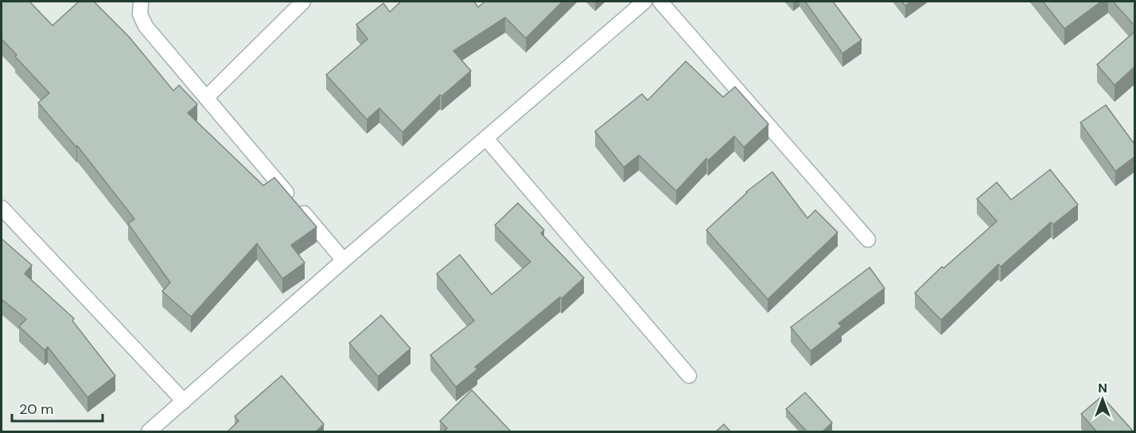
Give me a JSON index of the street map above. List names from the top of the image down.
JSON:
{
  "scale_bar": "20 m",
  "north": "top"
}
